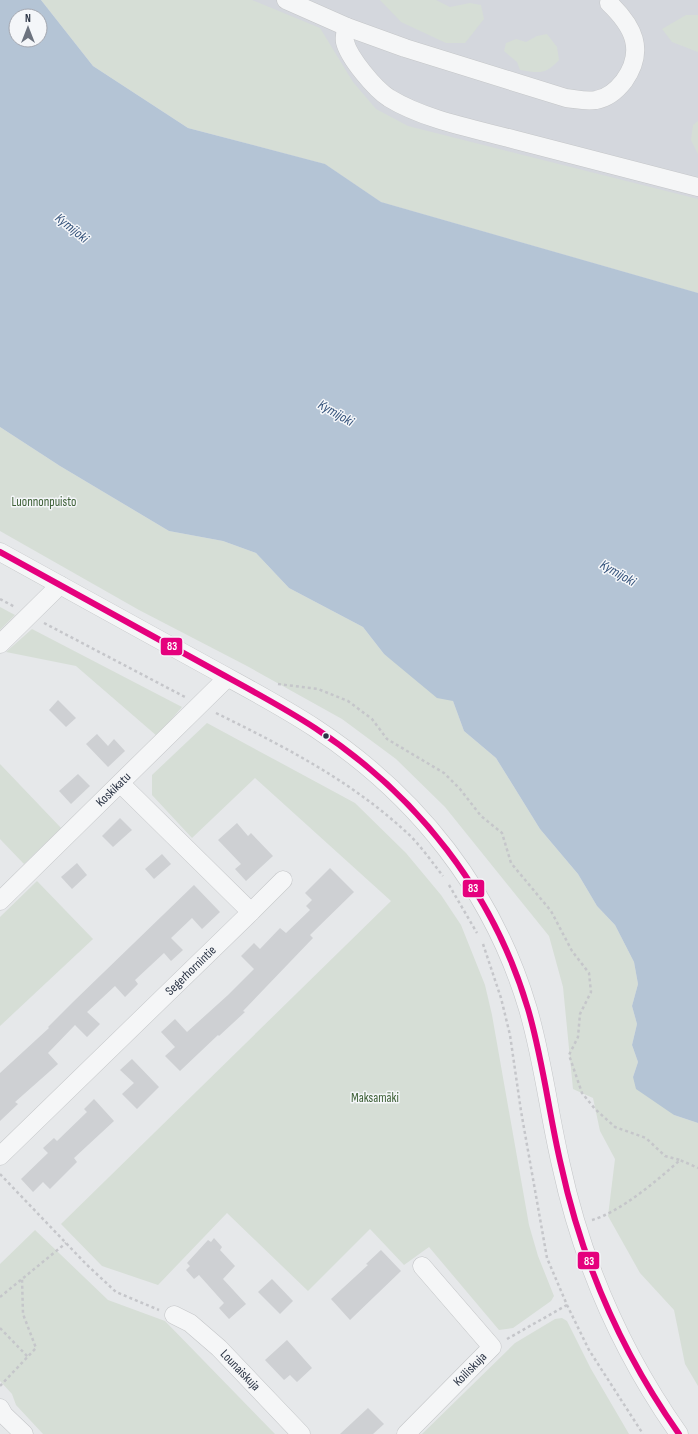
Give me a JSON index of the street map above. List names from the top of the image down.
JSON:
{
  "streets": {
    "street": [
      "Koskikatu",
      "Segerhornintie",
      "Lounaiskuja",
      "Koiliskuja"
    ]
  },
  "water": ["Kymijoki"],
  "parks": ["Luonnonpuisto", "Maksamäki"],
  "lines": ["transit line 83"],
  "north": "top"
}
